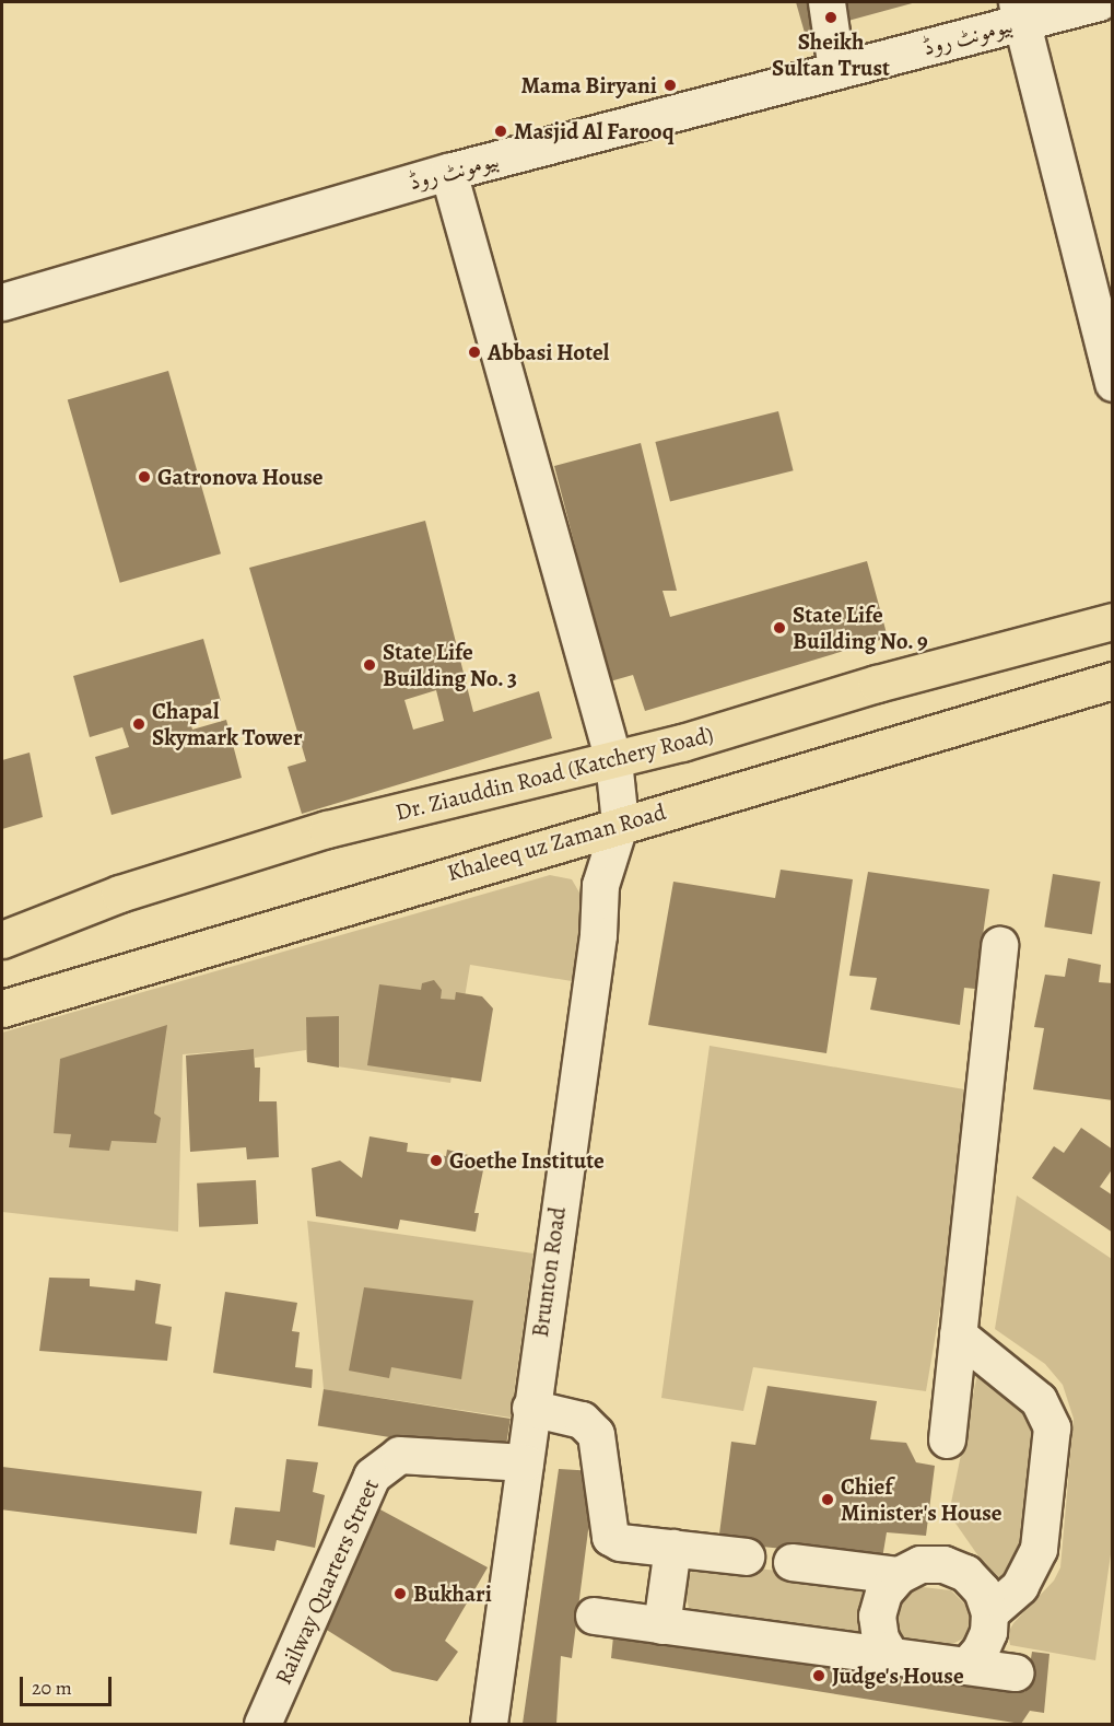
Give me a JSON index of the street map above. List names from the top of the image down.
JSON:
{
  "streets": {
    "main road": ["Dr. Ziauddin Road (Katchery Road)", "Khaleeq uz Zaman Road"],
    "street": ["بیومونٹ روڈ", "Brunton Road", "Railway Quarters Street"]
  },
  "crossings": [
    ["Khaleeq uz Zaman Road", "Brunton Road"],
    ["Brunton Road", "Railway Quarters Street"]
  ],
  "places": [
    "Sheikh Sultan Trust",
    "Mama Biryani",
    "Masjid Al Farooq",
    "Abbasi Hotel",
    "Gatronova House",
    "State Life Building No. 9",
    "State Life Building No. 3",
    "Chapal Skymark Tower",
    "Goethe Institute",
    "Chief Minister's House",
    "Bukhari",
    "Judge's House"
  ],
  "scale_bar": "20 m"
}
